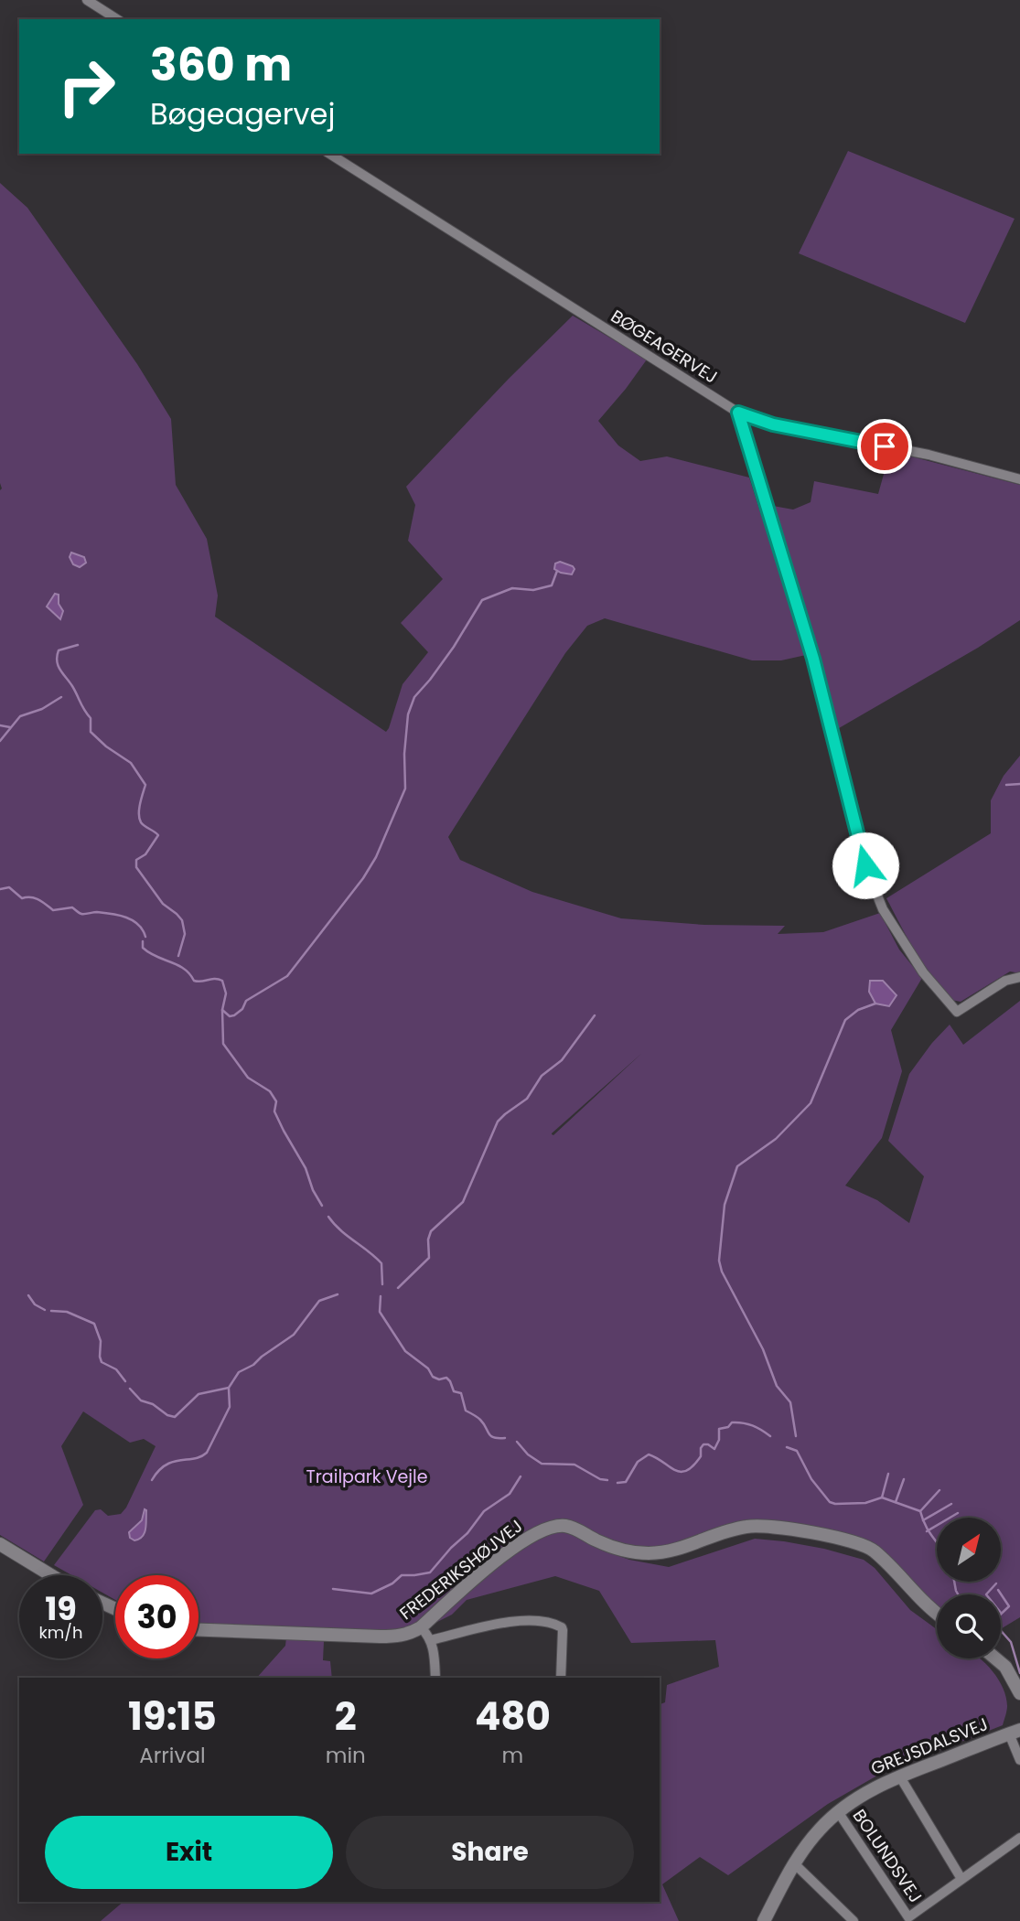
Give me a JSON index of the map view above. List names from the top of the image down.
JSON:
{
  "streets": {
    "street": [
      "BØGEAGERVEJ",
      "FREDERIKSHØJVEJ",
      "GREJSDALSVEJ",
      "BOLUNDSVEJ"
    ]
  },
  "crossings": [
    ["GREJSDALSVEJ", "BOLUNDSVEJ"]
  ],
  "parks": ["Trailpark Vejle"],
  "north": "top right",
  "page": {
    "turn": ["360 m", "Bøgeagervej"],
    "speed": "19 km/h",
    "limit": "30",
    "eta": [
      "19:15",
      "Arrival",
      "2",
      "min",
      "480",
      "m"
    ],
    "buttons": ["Exit", "Share"]
  }
}
